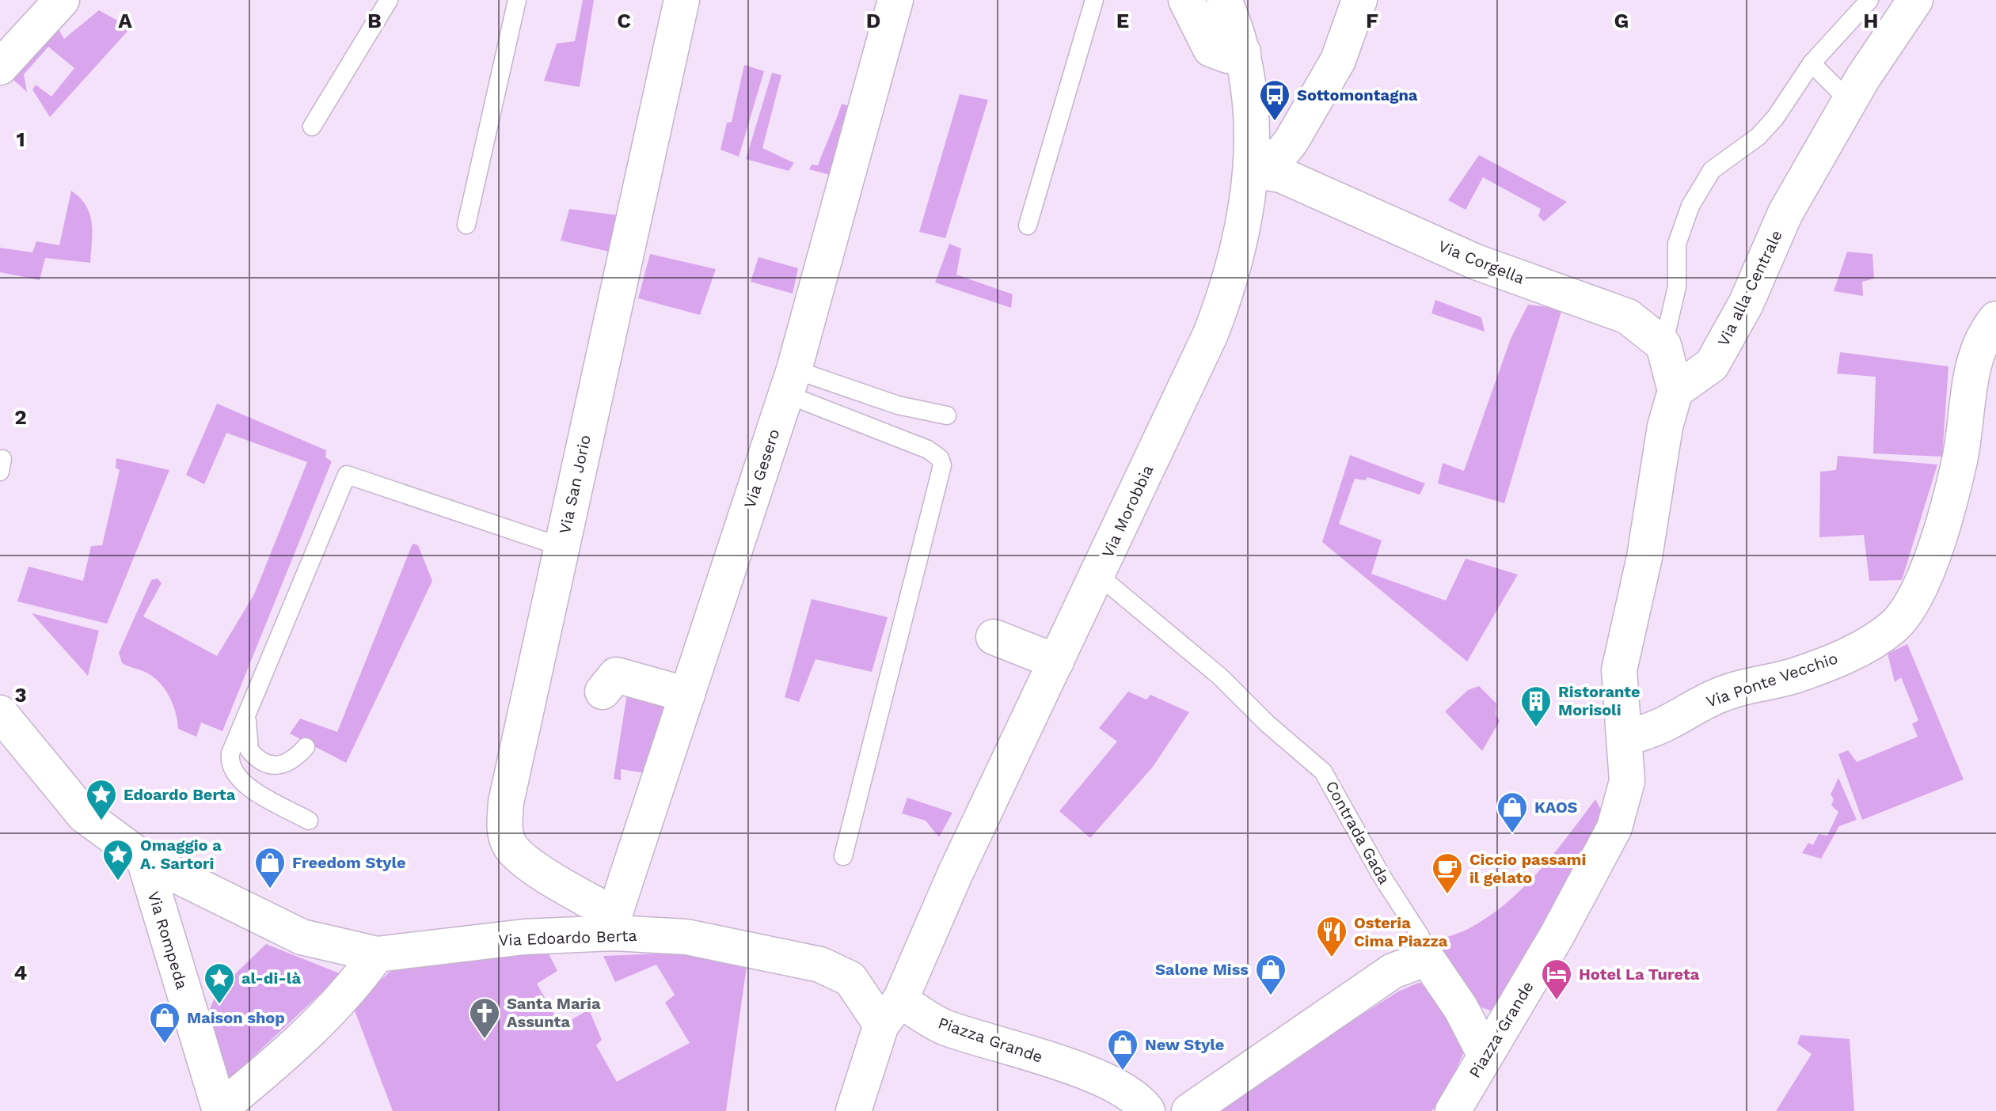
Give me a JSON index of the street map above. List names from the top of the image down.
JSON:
{
  "streets": {
    "street": [
      "Via Corgella",
      "Via alla Centrale",
      "Via Gesero",
      "Via San Jorio",
      "Via Morobbia",
      "Via Ponte Vecchio",
      "Contrada Gada",
      "Via Edoardo Berta",
      "Via Rompeda",
      "Piazza Grande"
    ]
  },
  "crossings": [
    ["Via Corgella", "Via Morobbia"],
    ["Via Gesero", "Via San Jorio"],
    ["Via Gesero", "Via Edoardo Berta"],
    ["Via San Jorio", "Via Edoardo Berta"],
    ["Via Morobbia", "Contrada Gada"],
    ["Via Morobbia", "Via Edoardo Berta"],
    ["Via Morobbia", "Piazza Grande"],
    ["Via Ponte Vecchio", "Piazza Grande"],
    ["Contrada Gada", "Piazza Grande"],
    ["Via Edoardo Berta", "Via Rompeda"],
    ["Via Edoardo Berta", "Piazza Grande"]
  ],
  "places": {
    "bus stop": ["Sottomontagna"],
    "building": ["Ristorante Morisoli"],
    "place": ["Edoardo Berta", "Omaggio a A. Sartori", "al-di-là"],
    "shop": [
      "KAOS",
      "Freedom Style",
      "Salone Miss",
      "Maison shop",
      "New Style"
    ],
    "cafe": ["Ciccio passami il gelato"],
    "restaurant": ["Osteria Cima Piazza"],
    "hotel": ["Hotel La Tureta"],
    "church": ["Santa Maria Assunta"]
  },
  "grid": {
    "columns": [
      "A",
      "B",
      "C",
      "D",
      "E",
      "F",
      "G",
      "H"
    ],
    "rows": [
      "1",
      "2",
      "3",
      "4"
    ]
  }
}
